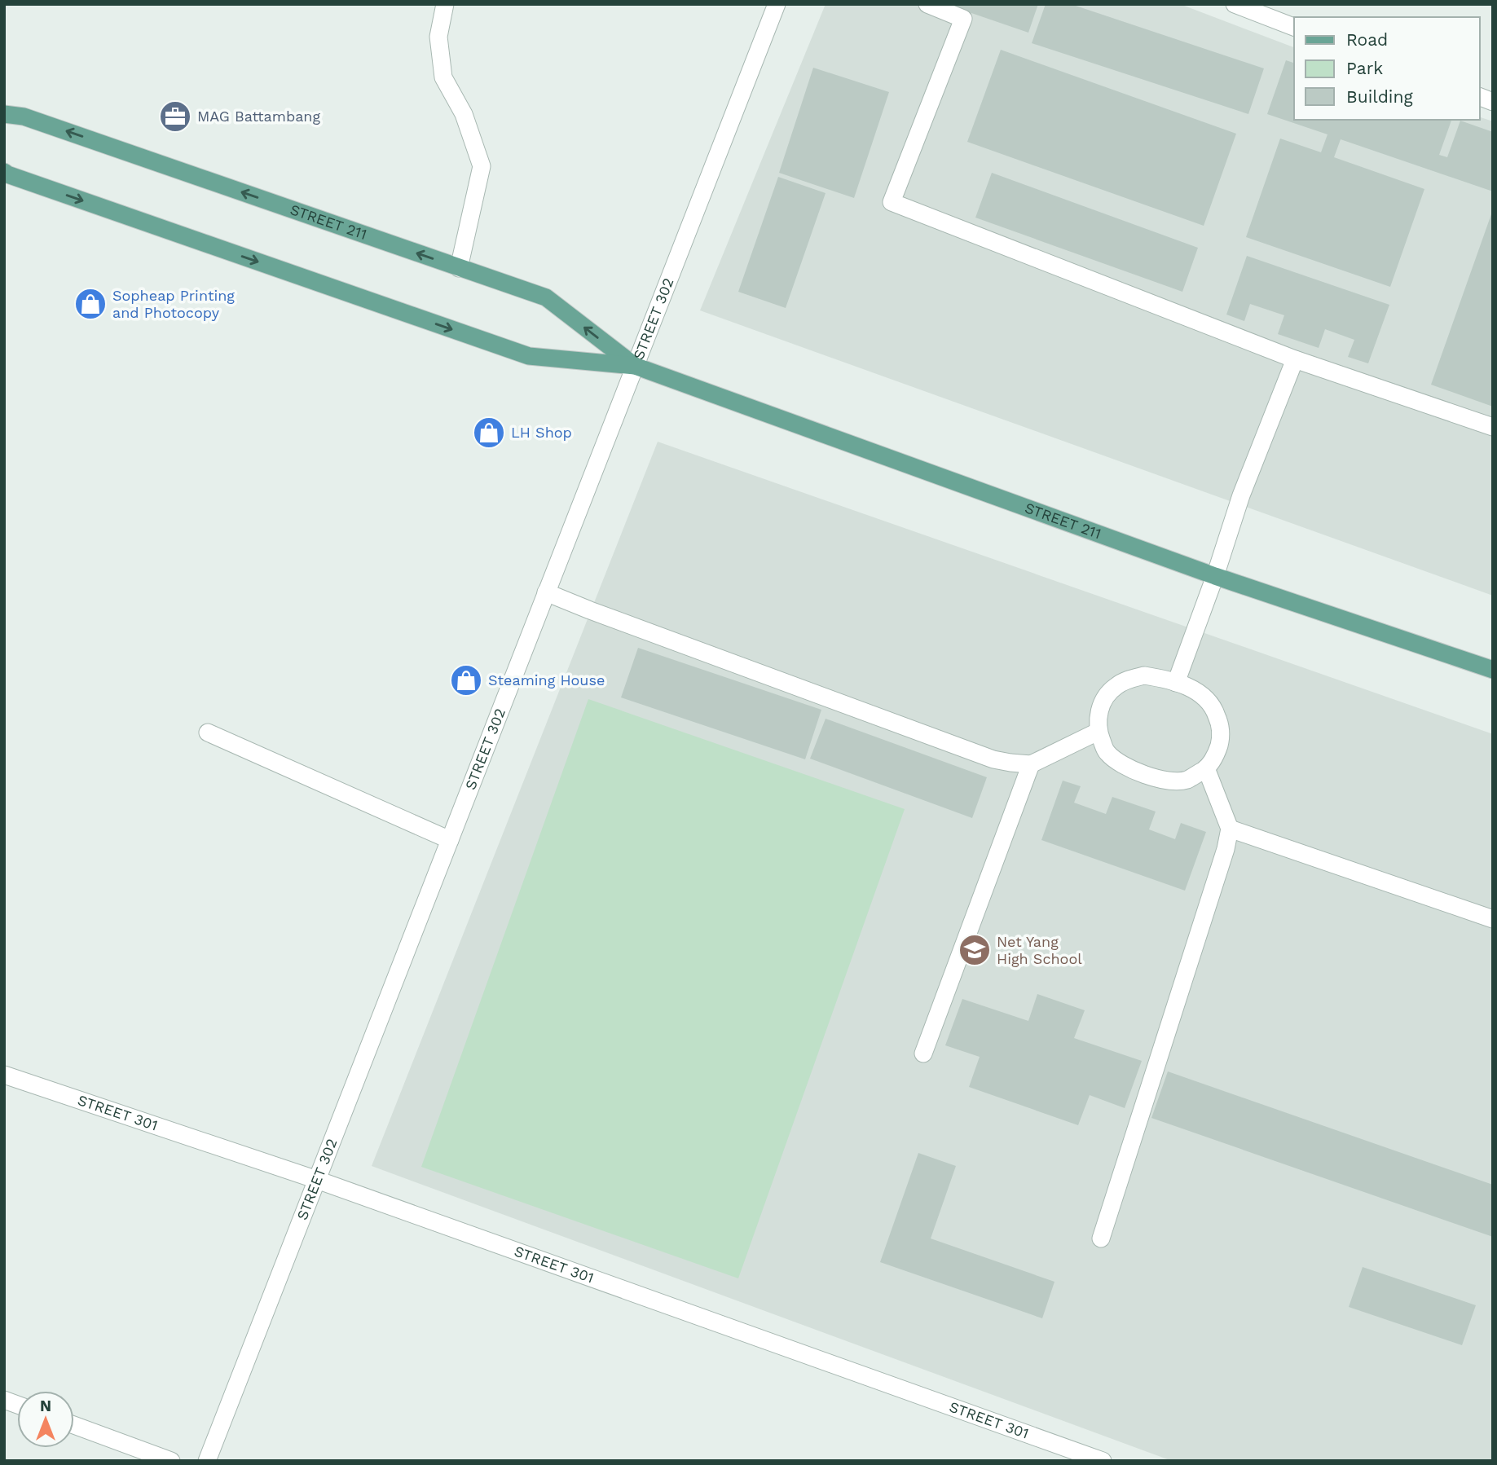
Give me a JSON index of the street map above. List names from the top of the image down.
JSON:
{
  "streets": {
    "main road": ["STREET 211"],
    "street": ["STREET 302", "STREET 301"]
  },
  "crossings": [
    ["STREET 211", "STREET 302"],
    ["STREET 302", "STREET 301"]
  ],
  "places": {
    "office": ["MAG Battambang"],
    "shop": ["Sopheap Printing and Photocopy", "LH Shop", "Steaming House"],
    "school or university": ["Net Yang High School"]
  },
  "legend": ["Road", "Park", "Building"],
  "north": "top"
}
